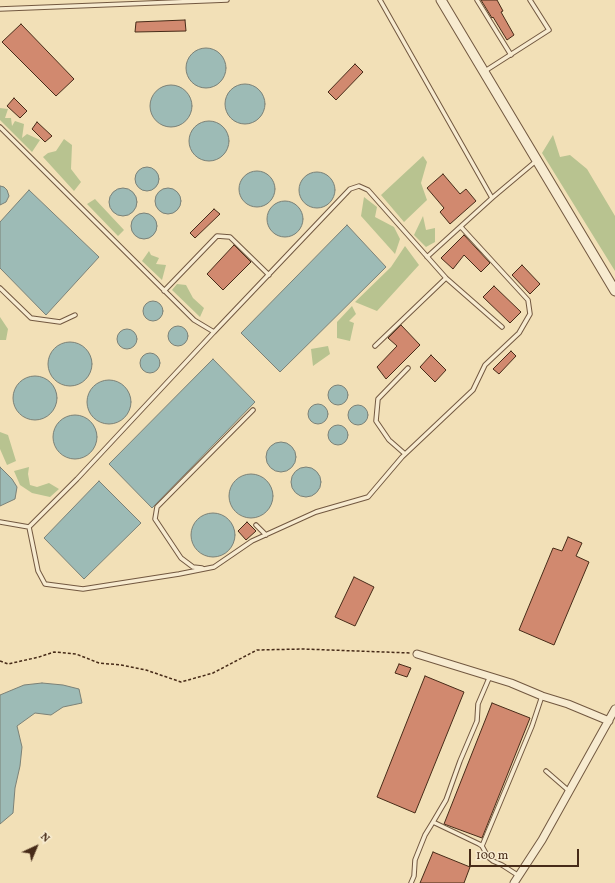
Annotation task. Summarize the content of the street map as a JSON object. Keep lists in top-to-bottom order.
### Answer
{
  "scale_bar": "100 m",
  "north": "top right"
}
